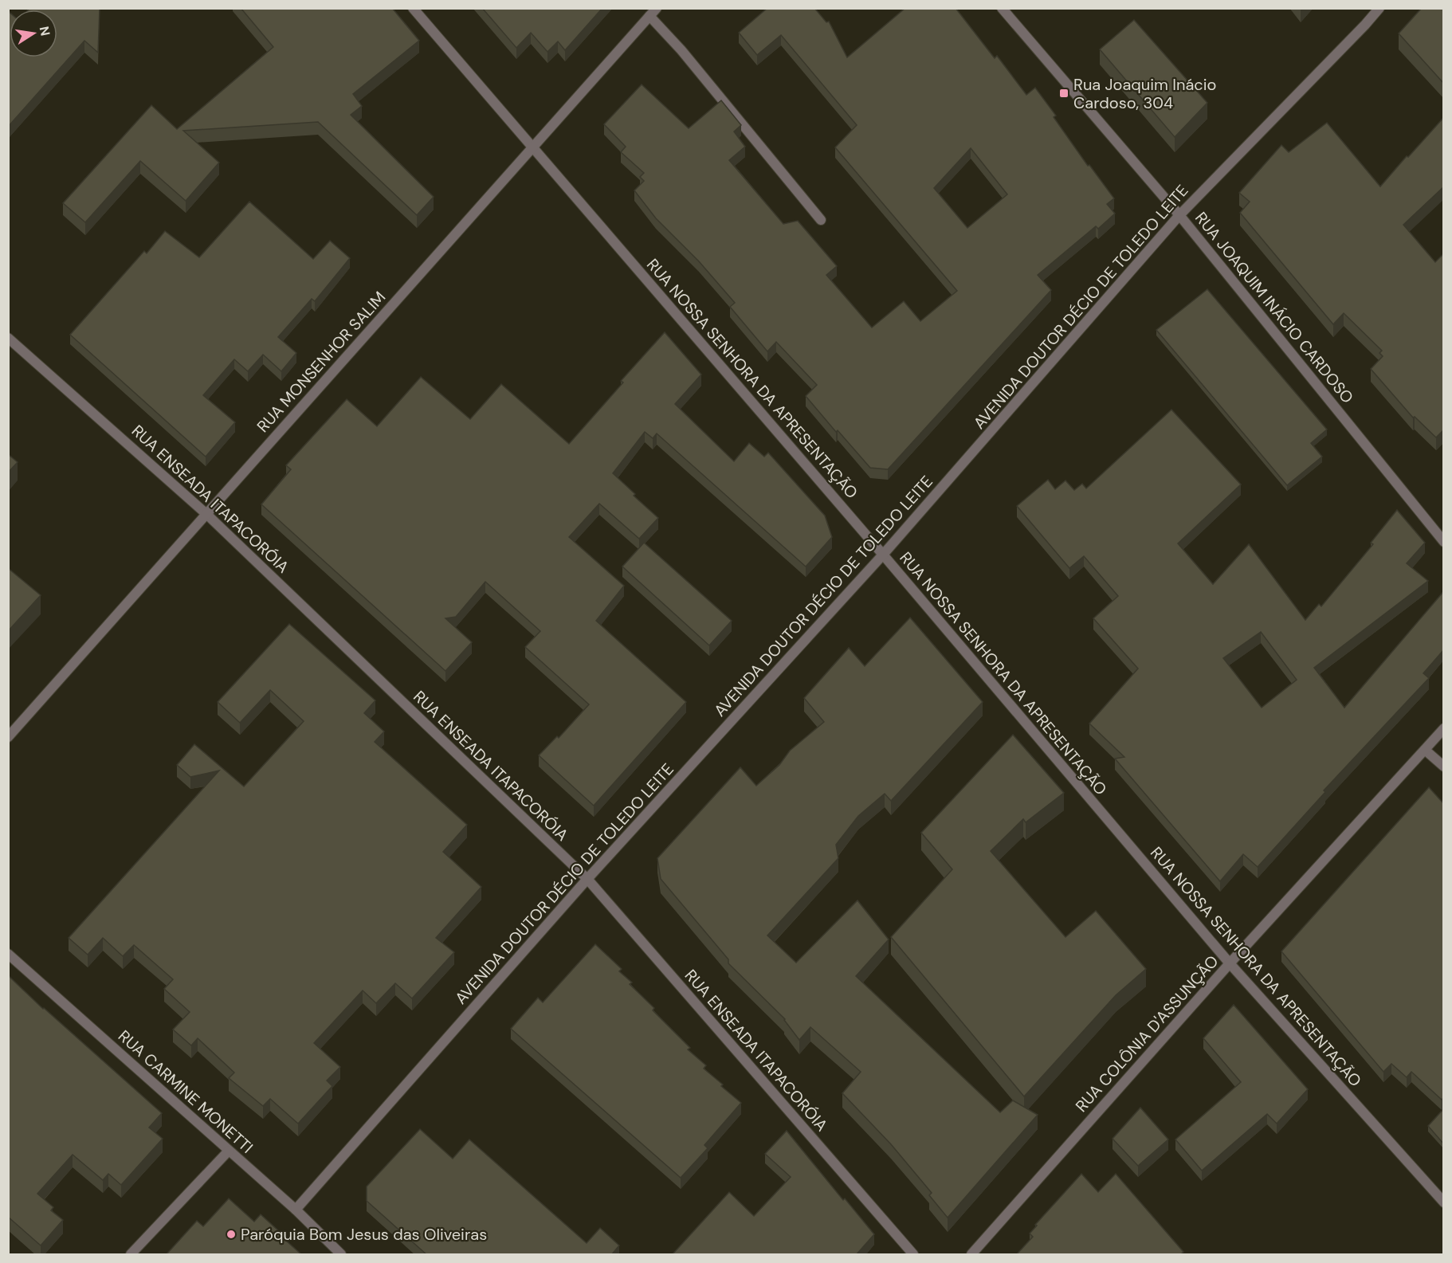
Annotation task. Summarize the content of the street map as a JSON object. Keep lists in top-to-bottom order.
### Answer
{
  "streets": {
    "street": [
      "AVENIDA DOUTOR DÉCIO DE TOLEDO LEITE",
      "RUA JOAQUIM INÁCIO CARDOSO",
      "RUA MONSENHOR SALIM",
      "RUA NOSSA SENHORA DA APRESENTAÇÃO",
      "RUA ENSEADA ITAPACORÓIA",
      "RUA COLÔNIA D'ASSUNÇÃO",
      "RUA CARMINE MONETTI"
    ]
  },
  "crossings": [
    ["AVENIDA DOUTOR DÉCIO DE TOLEDO LEITE", "RUA JOAQUIM INÁCIO CARDOSO"],
    ["AVENIDA DOUTOR DÉCIO DE TOLEDO LEITE", "RUA NOSSA SENHORA DA APRESENTAÇÃO"],
    ["AVENIDA DOUTOR DÉCIO DE TOLEDO LEITE", "RUA ENSEADA ITAPACORÓIA"],
    ["AVENIDA DOUTOR DÉCIO DE TOLEDO LEITE", "RUA CARMINE MONETTI"],
    ["RUA MONSENHOR SALIM", "RUA NOSSA SENHORA DA APRESENTAÇÃO"],
    ["RUA MONSENHOR SALIM", "RUA ENSEADA ITAPACORÓIA"],
    ["RUA NOSSA SENHORA DA APRESENTAÇÃO", "RUA COLÔNIA D'ASSUNÇÃO"]
  ],
  "places": {
    "transit": ["Rua Joaquim Inácio Cardoso, 304"],
    "other": ["Paróquia Bom Jesus das Oliveiras"]
  },
  "north": "right"
}
